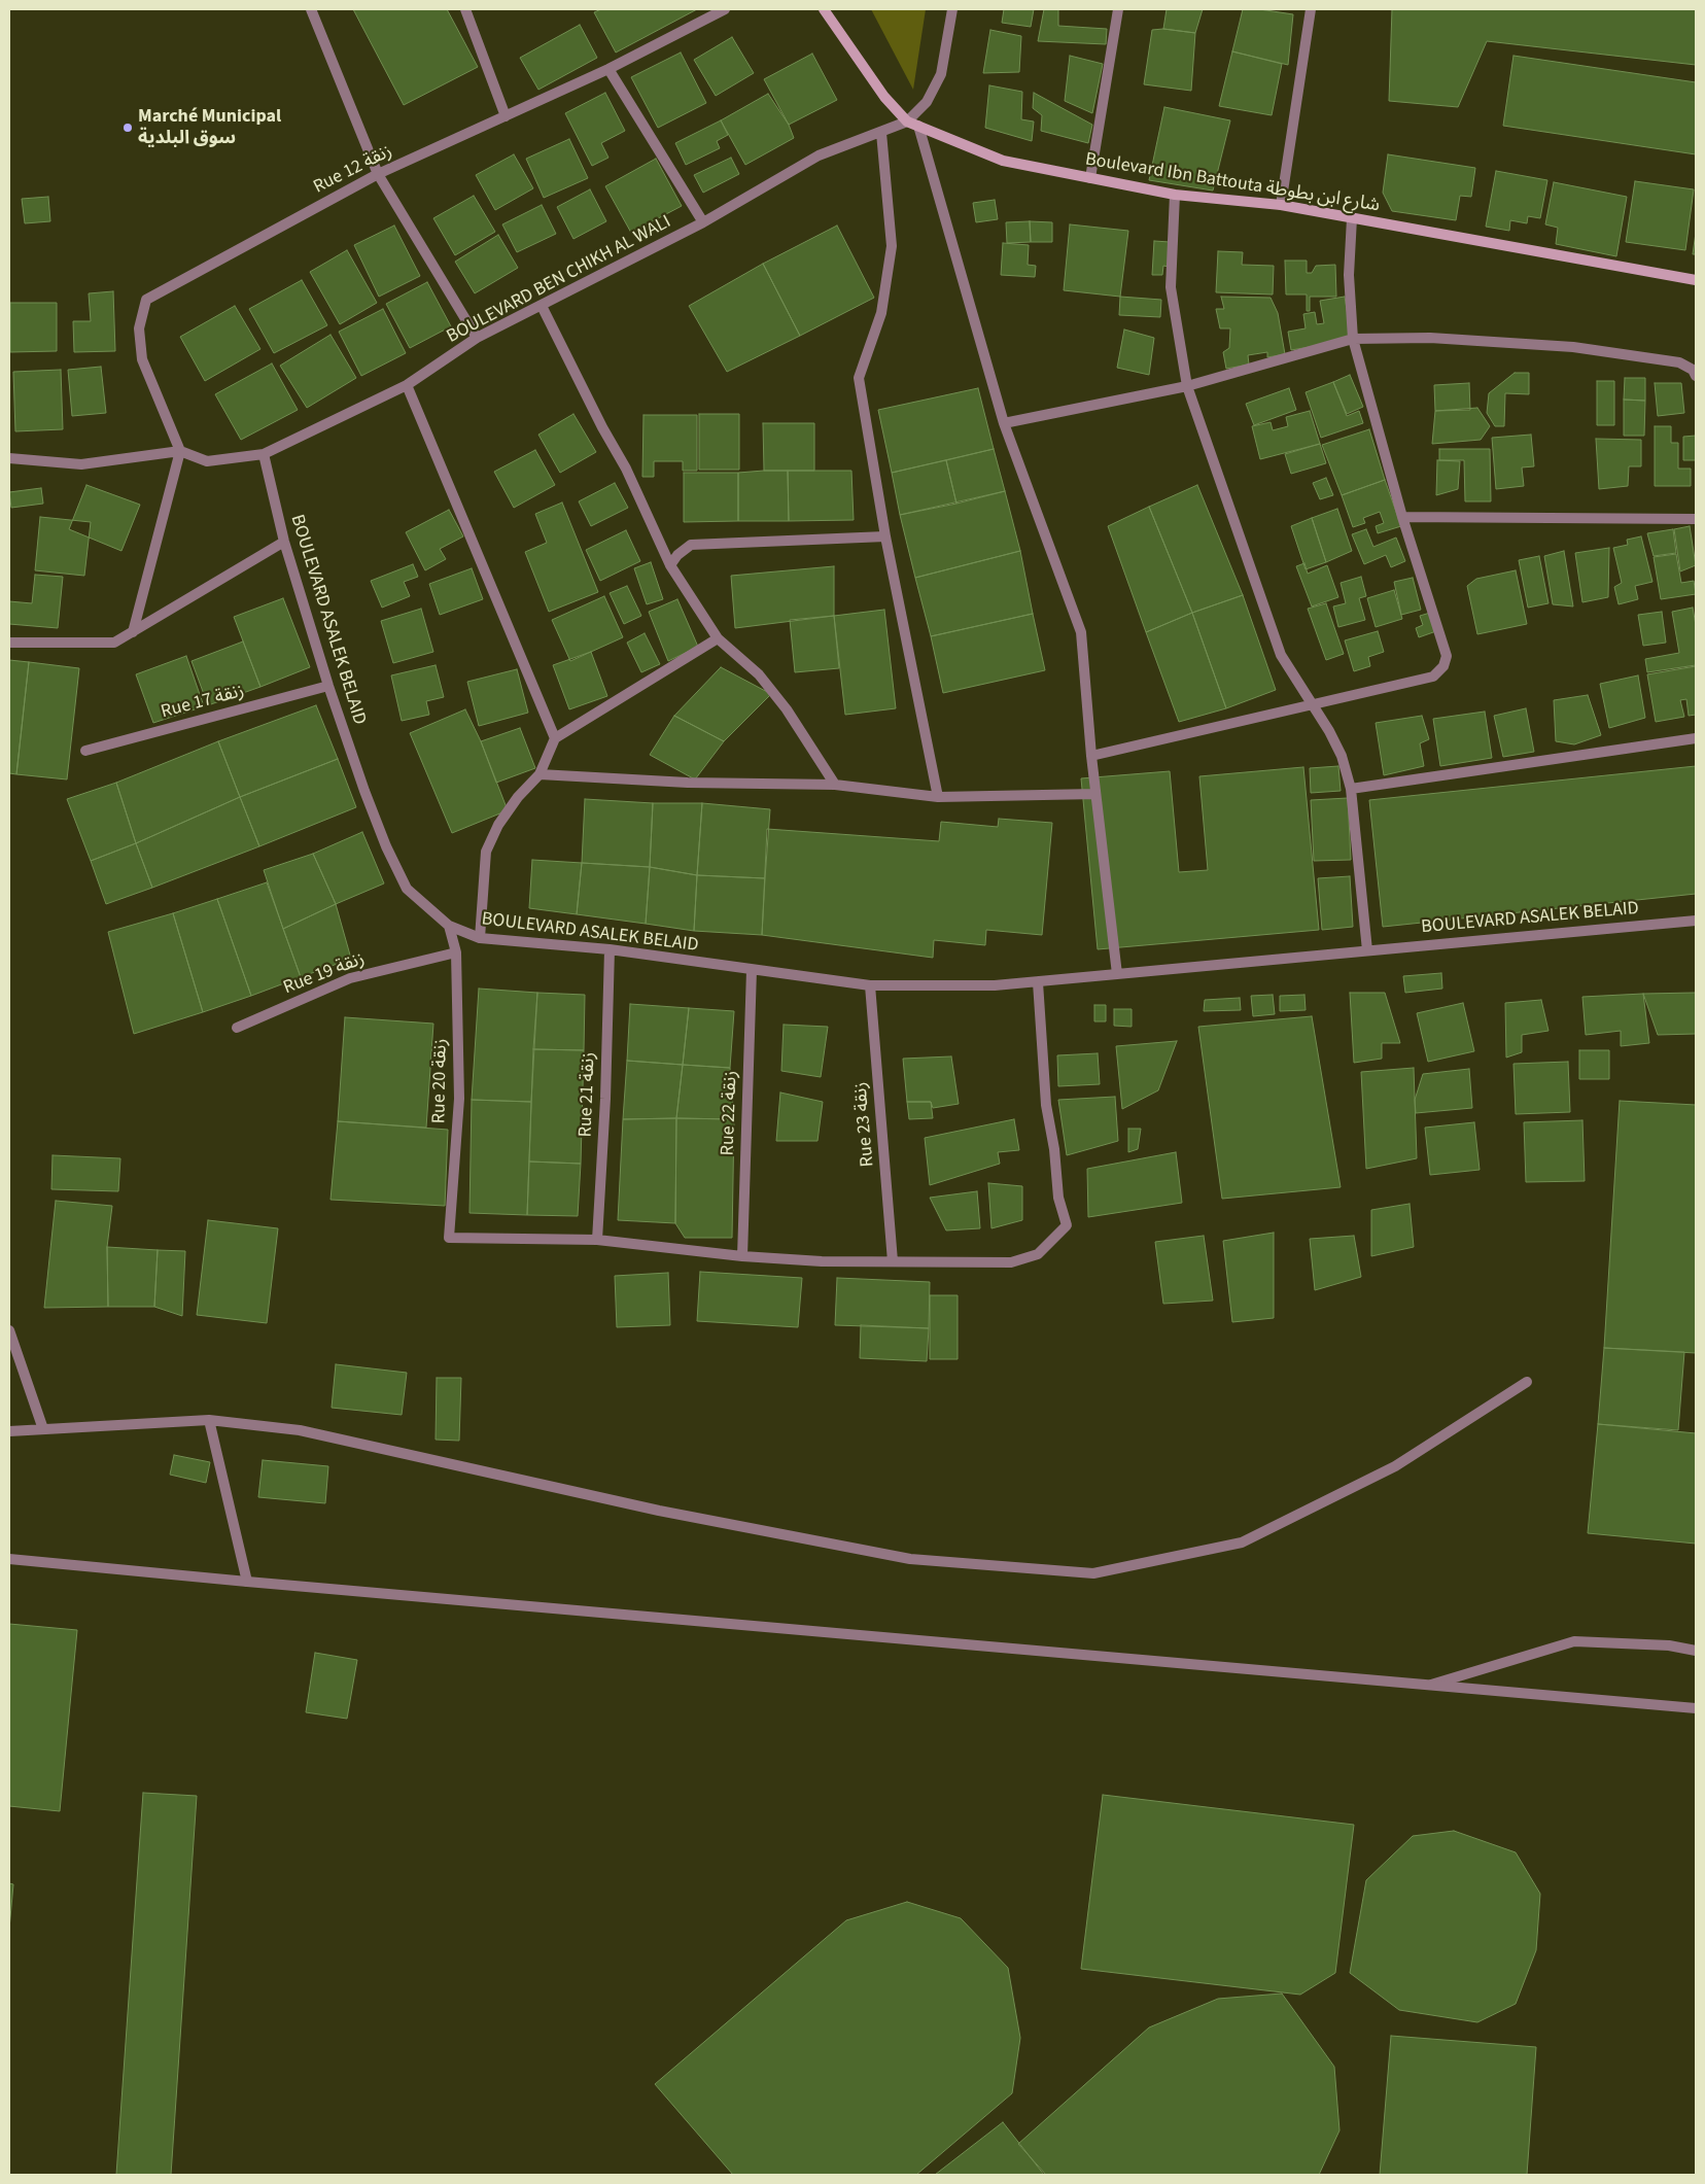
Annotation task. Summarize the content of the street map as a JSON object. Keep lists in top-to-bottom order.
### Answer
{
  "streets": {
    "street": [
      "Rue 12 زنقة",
      "Boulevard Ibn Battouta شارع ابن بطوطة",
      "BOULEVARD BEN CHIKH AL WALI",
      "BOULEVARD ASALEK BELAID",
      "Rue 17 زنقة",
      "Rue 19 زنقة",
      "Rue 20 زنقة",
      "Rue 21 زنقة",
      "Rue 22 زنقة",
      "Rue 23 زنقة"
    ]
  },
  "crossings": [
    ["Rue 12 زنقة", "BOULEVARD BEN CHIKH AL WALI"],
    ["Boulevard Ibn Battouta شارع ابن بطوطة", "BOULEVARD BEN CHIKH AL WALI"],
    ["BOULEVARD BEN CHIKH AL WALI", "BOULEVARD ASALEK BELAID"],
    ["BOULEVARD ASALEK BELAID", "Rue 17 زنقة"],
    ["BOULEVARD ASALEK BELAID", "Rue 20 زنقة"],
    ["BOULEVARD ASALEK BELAID", "Rue 21 زنقة"],
    ["BOULEVARD ASALEK BELAID", "Rue 22 زنقة"],
    ["BOULEVARD ASALEK BELAID", "Rue 23 زنقة"],
    ["Rue 19 زنقة", "Rue 20 زنقة"],
    ["Rue 20 زنقة", "Rue 21 زنقة"]
  ],
  "places": ["Marché Municipal سوق البلدية"]
}
